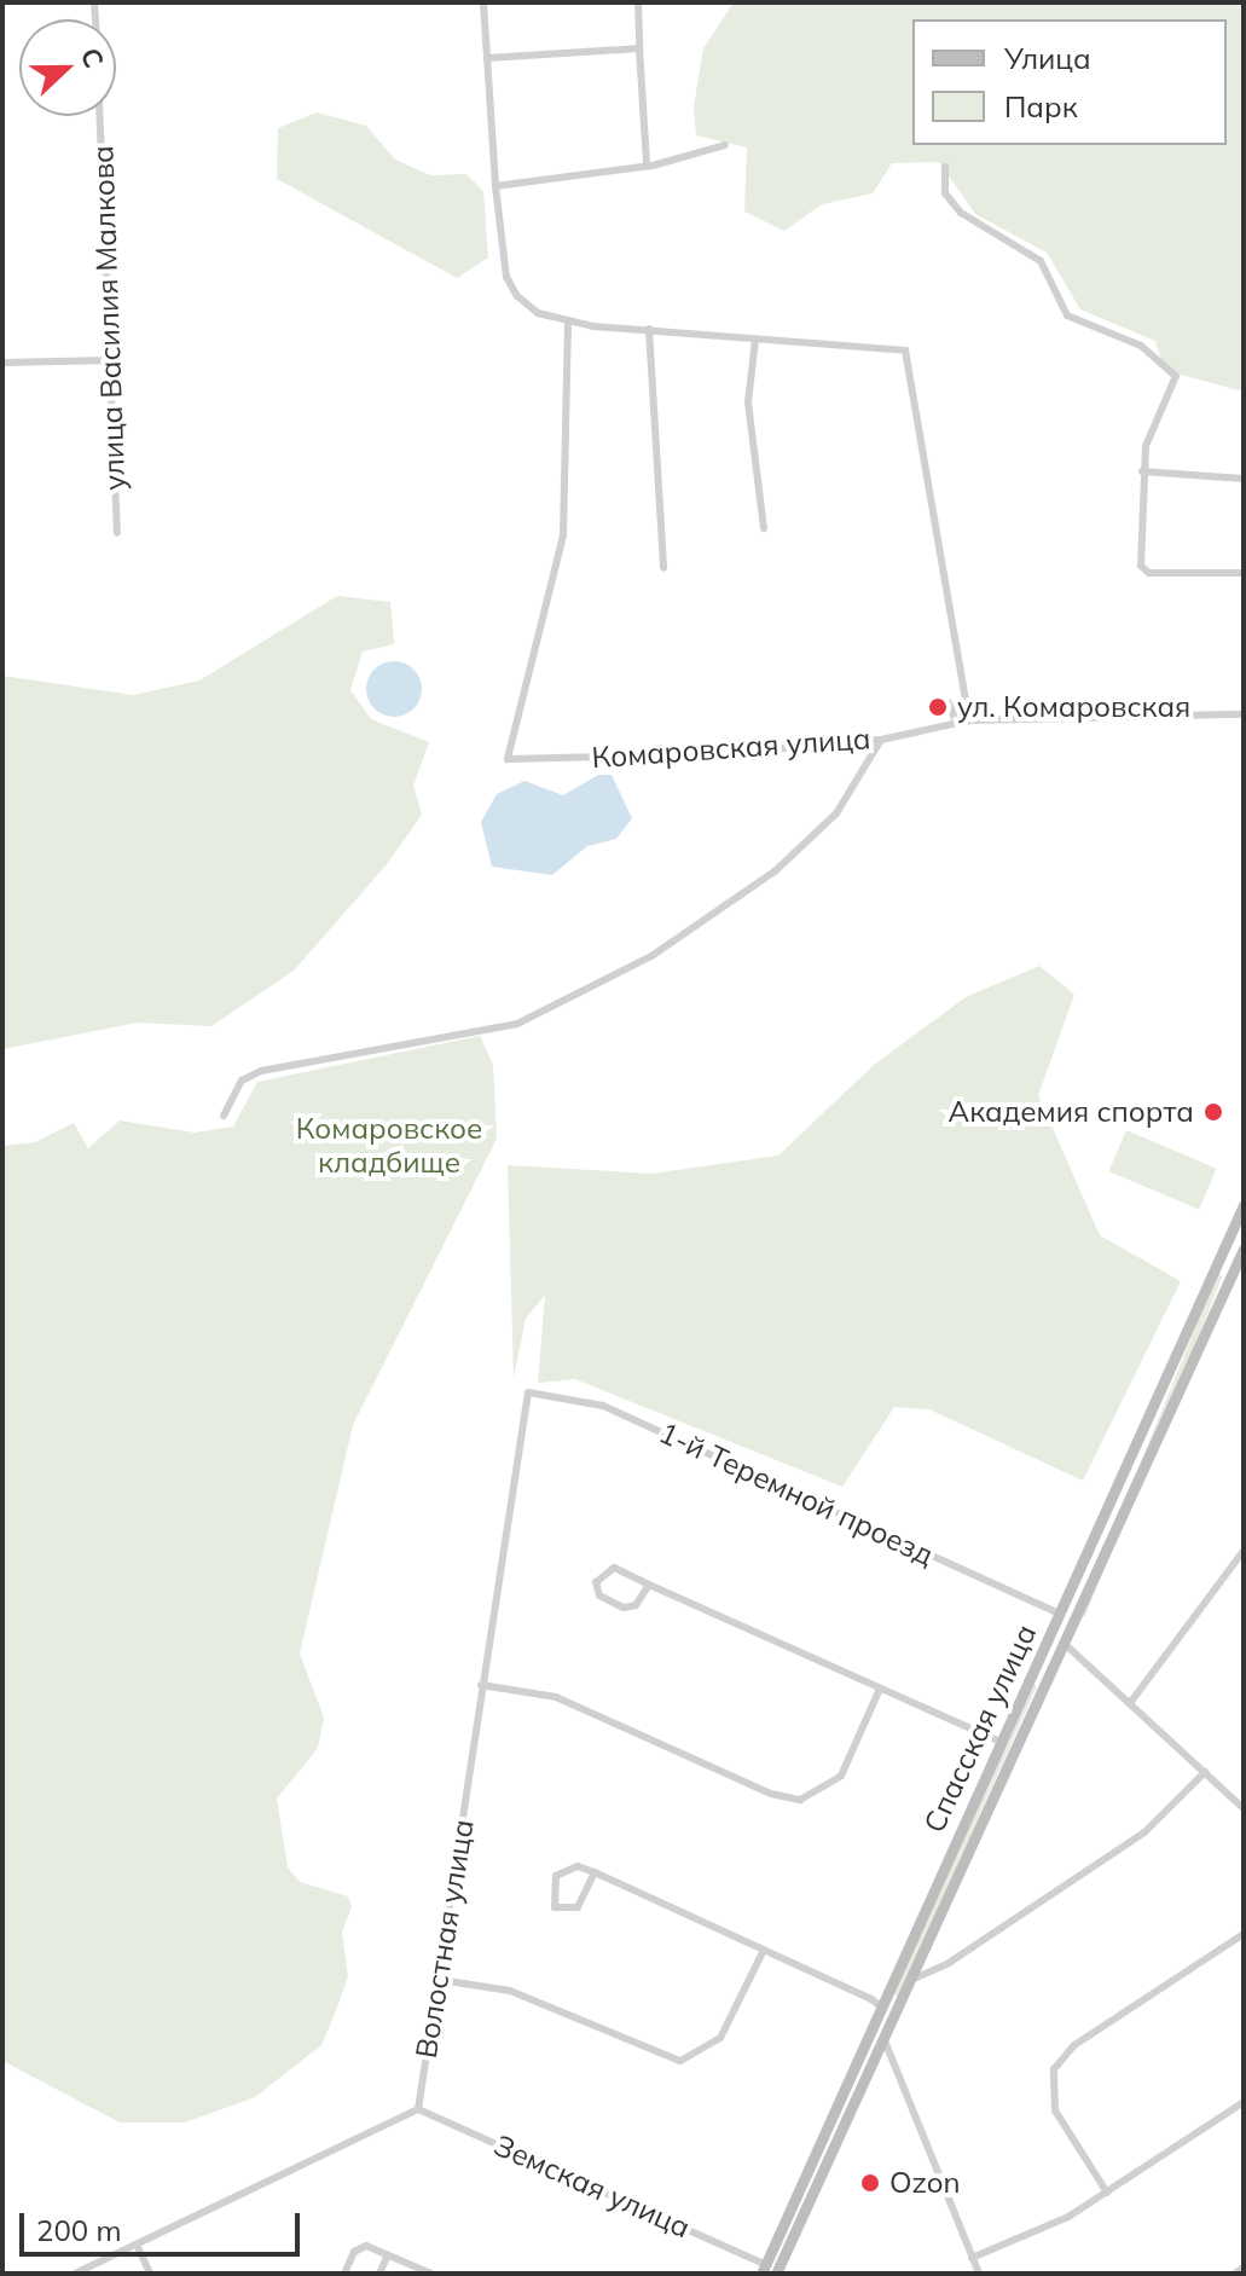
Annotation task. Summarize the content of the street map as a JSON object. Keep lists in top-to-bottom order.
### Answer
{
  "streets": {
    "street": [
      "улица Василия Малкова",
      "Комаровская улица",
      "1-й Теремной проезд",
      "Спасская улица",
      "Волостная улица",
      "Земская улица"
    ]
  },
  "crossings": [
    ["1-й Теремной проезд", "Спасская улица"],
    ["1-й Теремной проезд", "Волостная улица"],
    ["Спасская улица", "Земская улица"],
    ["Волостная улица", "Земская улица"]
  ],
  "parks": ["Комаровское кладбище"],
  "places": ["ул. Комаровская", "Академия спорта", "Ozon"],
  "legend": ["Улица", "Парк"],
  "scale_bar": "200 m",
  "north": "right"
}
